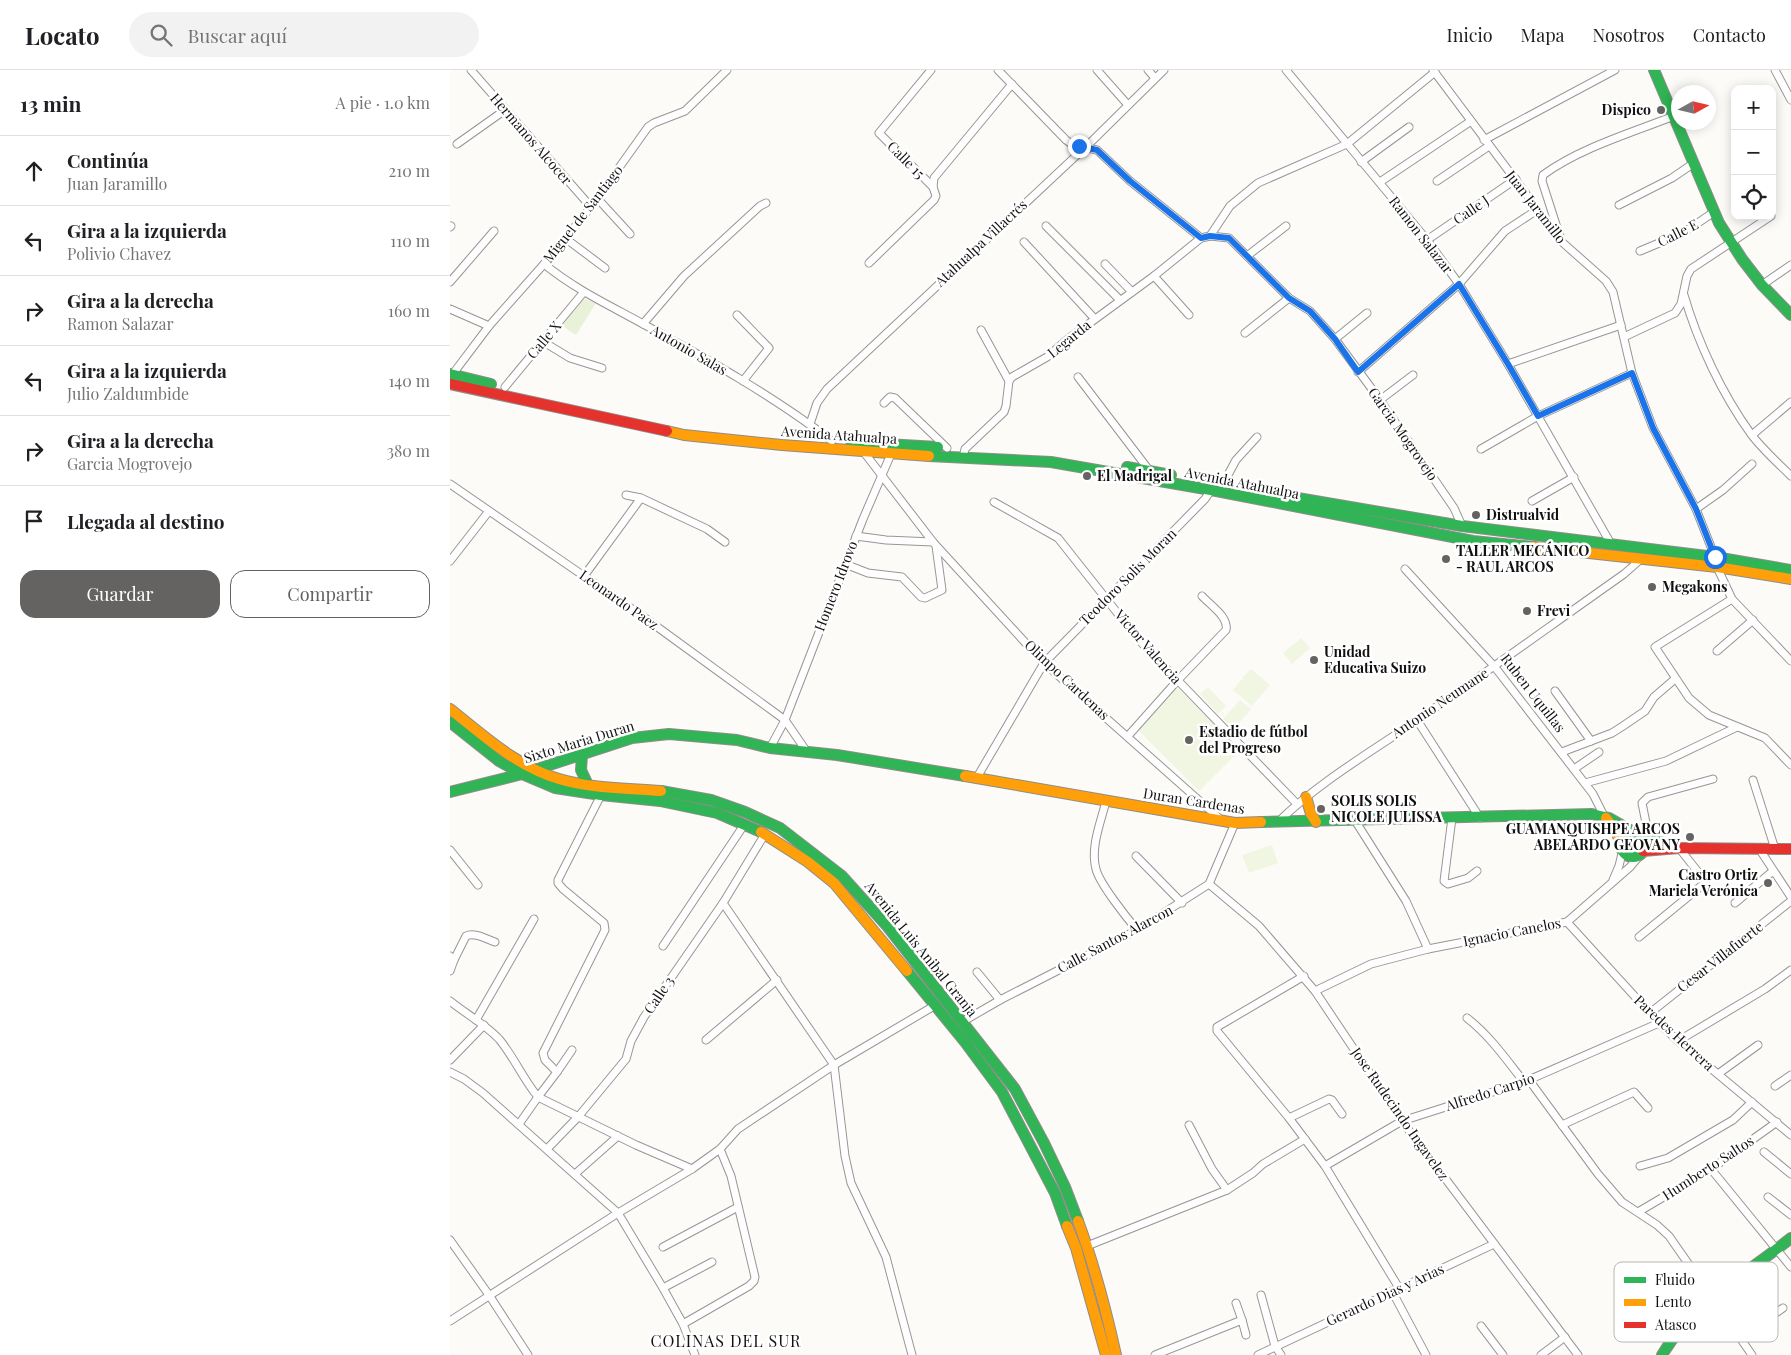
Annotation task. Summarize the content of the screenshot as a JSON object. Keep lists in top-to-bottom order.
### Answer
{
  "streets": {
    "main road": [
      "Avenida Atahualpa",
      "Sixto Maria Duran",
      "Duran Cardenas",
      "Avenida Luis Anibal Granja"
    ],
    "street": [
      "Hermanos Alcocer",
      "Calle 15",
      "Juan Jaramillo",
      "Calle J",
      "Miguel de Santiago",
      "Calle E",
      "Ramon Salazar",
      "Atahualpa Villacrés",
      "Legarda",
      "Calle X",
      "Antonio Salas",
      "Garcia Mogrovejo",
      "Teodoro Solis Moran",
      "Homero Idrovo",
      "Leonardo Paez",
      "Victor Valencia",
      "Olimpo Cardenas",
      "Ruben Uquillas",
      "Antonio Neumane",
      "Ignacio Canelos",
      "Calle Santos Alarcon",
      "Cesar Villafuerte",
      "Calle 3",
      "Paredes Herrera",
      "Alfredo Carpio",
      "Jose Rudecindo Ingavelez",
      "Humberto Saltos",
      "Gerardo Dias y Arias"
    ]
  },
  "crossings": [
    ["Hermanos Alcocer", "Miguel de Santiago"],
    ["Juan Jaramillo", "Calle J"],
    ["Juan Jaramillo", "Avenida Atahualpa"],
    ["Calle J", "Ramon Salazar"],
    ["Miguel de Santiago", "Antonio Salas"],
    ["Miguel de Santiago", "Avenida Atahualpa"],
    ["Ramon Salazar", "Avenida Atahualpa"],
    ["Atahualpa Villacrés", "Antonio Salas"],
    ["Legarda", "Garcia Mogrovejo"],
    ["Calle X", "Antonio Salas"],
    ["Calle X", "Avenida Atahualpa"],
    ["Antonio Salas", "Avenida Atahualpa"],
    ["Garcia Mogrovejo", "Avenida Atahualpa"],
    ["Avenida Atahualpa", "Teodoro Solis Moran"],
    ["Avenida Atahualpa", "Homero Idrovo"],
    ["Avenida Atahualpa", "Olimpo Cardenas"],
    ["Avenida Atahualpa", "Antonio Neumane"],
    ["Teodoro Solis Moran", "Victor Valencia"],
    ["Teodoro Solis Moran", "Olimpo Cardenas"],
    ["Teodoro Solis Moran", "Duran Cardenas"],
    ["Homero Idrovo", "Leonardo Paez"],
    ["Homero Idrovo", "Olimpo Cardenas"],
    ["Homero Idrovo", "Sixto Maria Duran"],
    ["Victor Valencia", "Antonio Neumane"],
    ["Olimpo Cardenas", "Duran Cardenas"],
    ["Ruben Uquillas", "Antonio Neumane"],
    ["Ruben Uquillas", "Duran Cardenas"],
    ["Antonio Neumane", "Duran Cardenas"],
    ["Sixto Maria Duran", "Duran Cardenas"],
    ["Sixto Maria Duran", "Avenida Luis Anibal Granja"],
    ["Ignacio Canelos", "Paredes Herrera"],
    ["Ignacio Canelos", "Jose Rudecindo Ingavelez"],
    ["Calle Santos Alarcon", "Avenida Luis Anibal Granja"],
    ["Calle Santos Alarcon", "Jose Rudecindo Ingavelez"],
    ["Avenida Luis Anibal Granja", "Calle 3"],
    ["Cesar Villafuerte", "Paredes Herrera"],
    ["Paredes Herrera", "Alfredo Carpio"],
    ["Paredes Herrera", "Humberto Saltos"],
    ["Alfredo Carpio", "Jose Rudecindo Ingavelez"],
    ["Jose Rudecindo Ingavelez", "Gerardo Dias y Arias"]
  ],
  "districts": ["COLINAS DEL SUR"],
  "places": [
    "Dispico",
    "El Madrigal",
    "Distrualvid",
    "TALLER MECÁNICO - RAUL ARCOS",
    "Megakons",
    "Frevi",
    "Unidad Educativa Suizo",
    "Estadio de fútbol del Progreso",
    "SOLIS SOLIS NICOLE JULISSA",
    "GUAMANQUISHPE ARCOS ABELARDO GEOVANY",
    "Castro Ortiz Mariela Verónica"
  ],
  "legend": ["Fluido", "Lento", "Atasco"],
  "north": "right",
  "page": {
    "header": "Locato",
    "search": "Buscar aquí",
    "nav": [
      "Inicio",
      "Mapa",
      "Nosotros",
      "Contacto"
    ],
    "heading": ["13 min", "A pie · 1.0 km"],
    "map_buttons": ["+", "−"],
    "list": [
      ["Continúa", "Juan Jaramillo", "210 m"],
      ["Gira a la izquierda", "Polivio Chavez", "110 m"],
      ["Gira a la derecha", "Ramon Salazar", "160 m"],
      ["Gira a la izquierda", "Julio Zaldumbide", "140 m"],
      ["Gira a la derecha", "Garcia Mogrovejo", "380 m"],
      "Llegada al destino"
    ],
    "buttons": ["Guardar", "Compartir"]
  }
}
